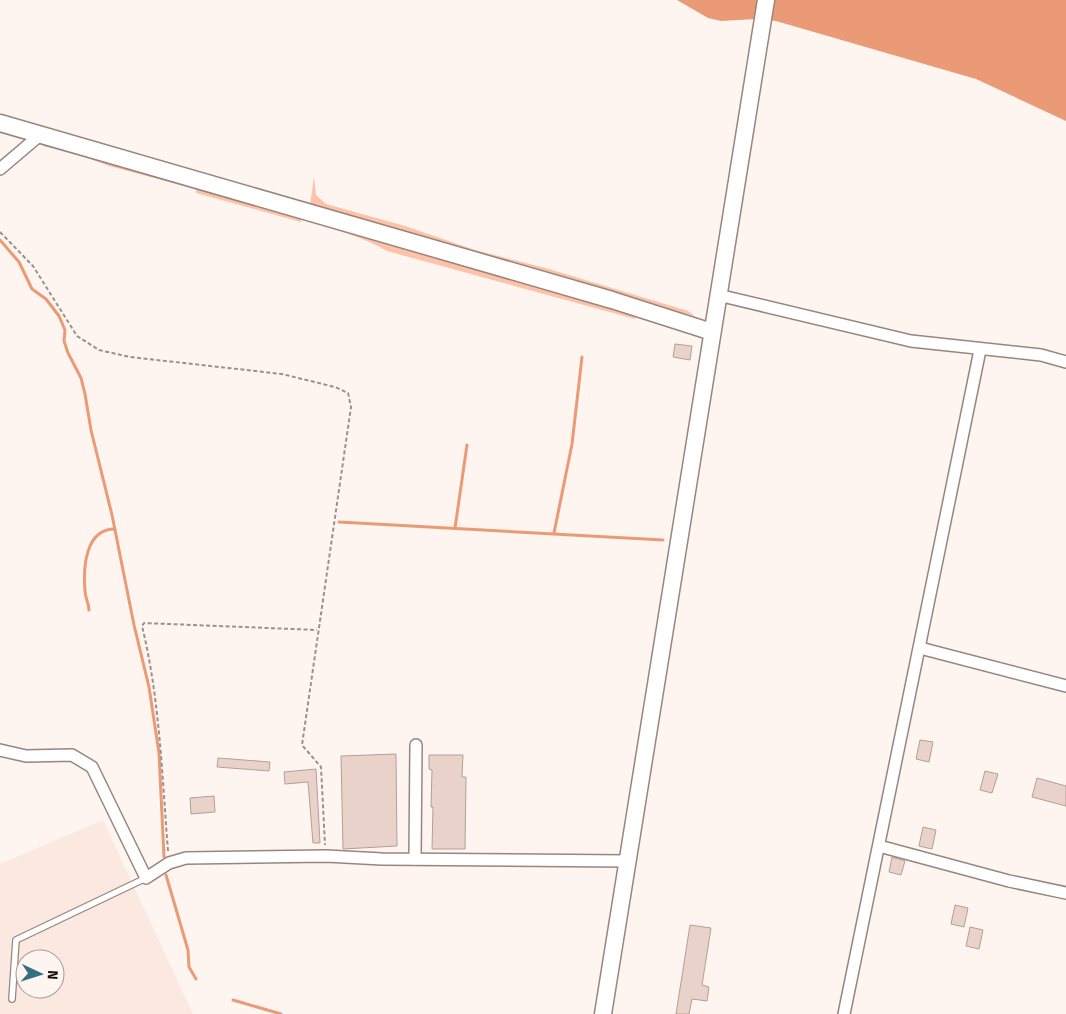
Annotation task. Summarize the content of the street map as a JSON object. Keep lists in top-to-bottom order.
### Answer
{
  "north": "right"
}
